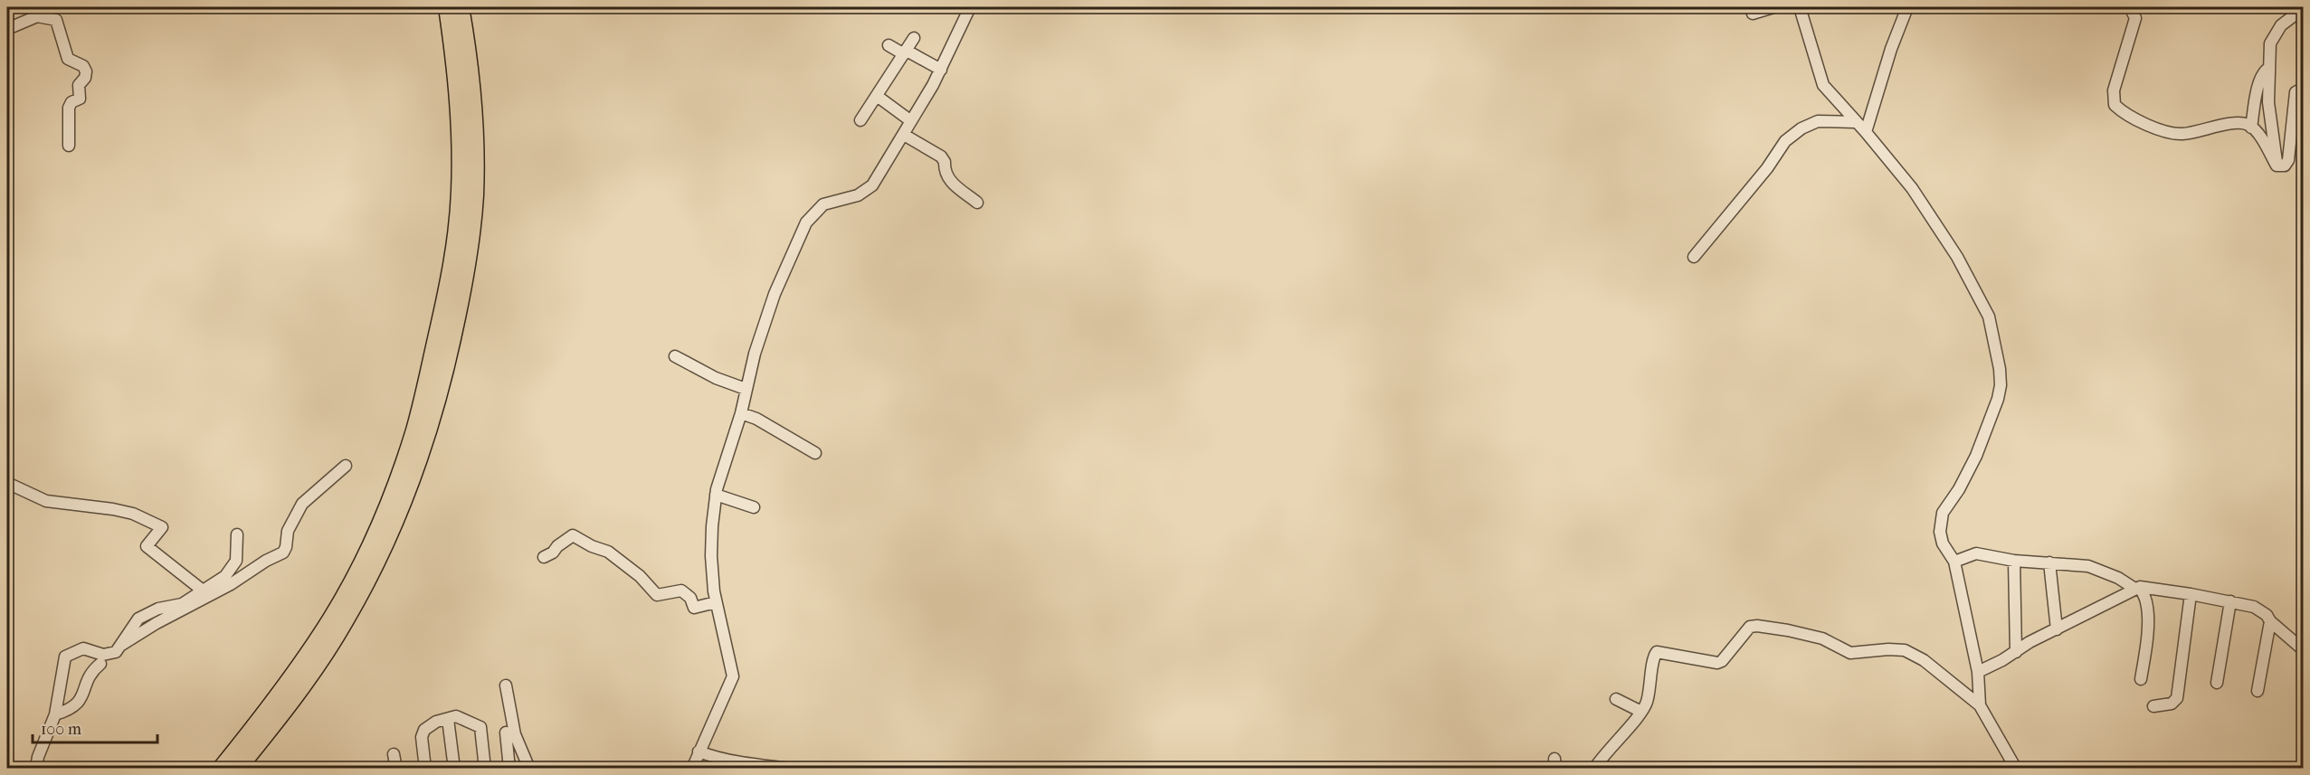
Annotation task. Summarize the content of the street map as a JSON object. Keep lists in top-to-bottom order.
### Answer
{
  "scale_bar": "100 m"
}
